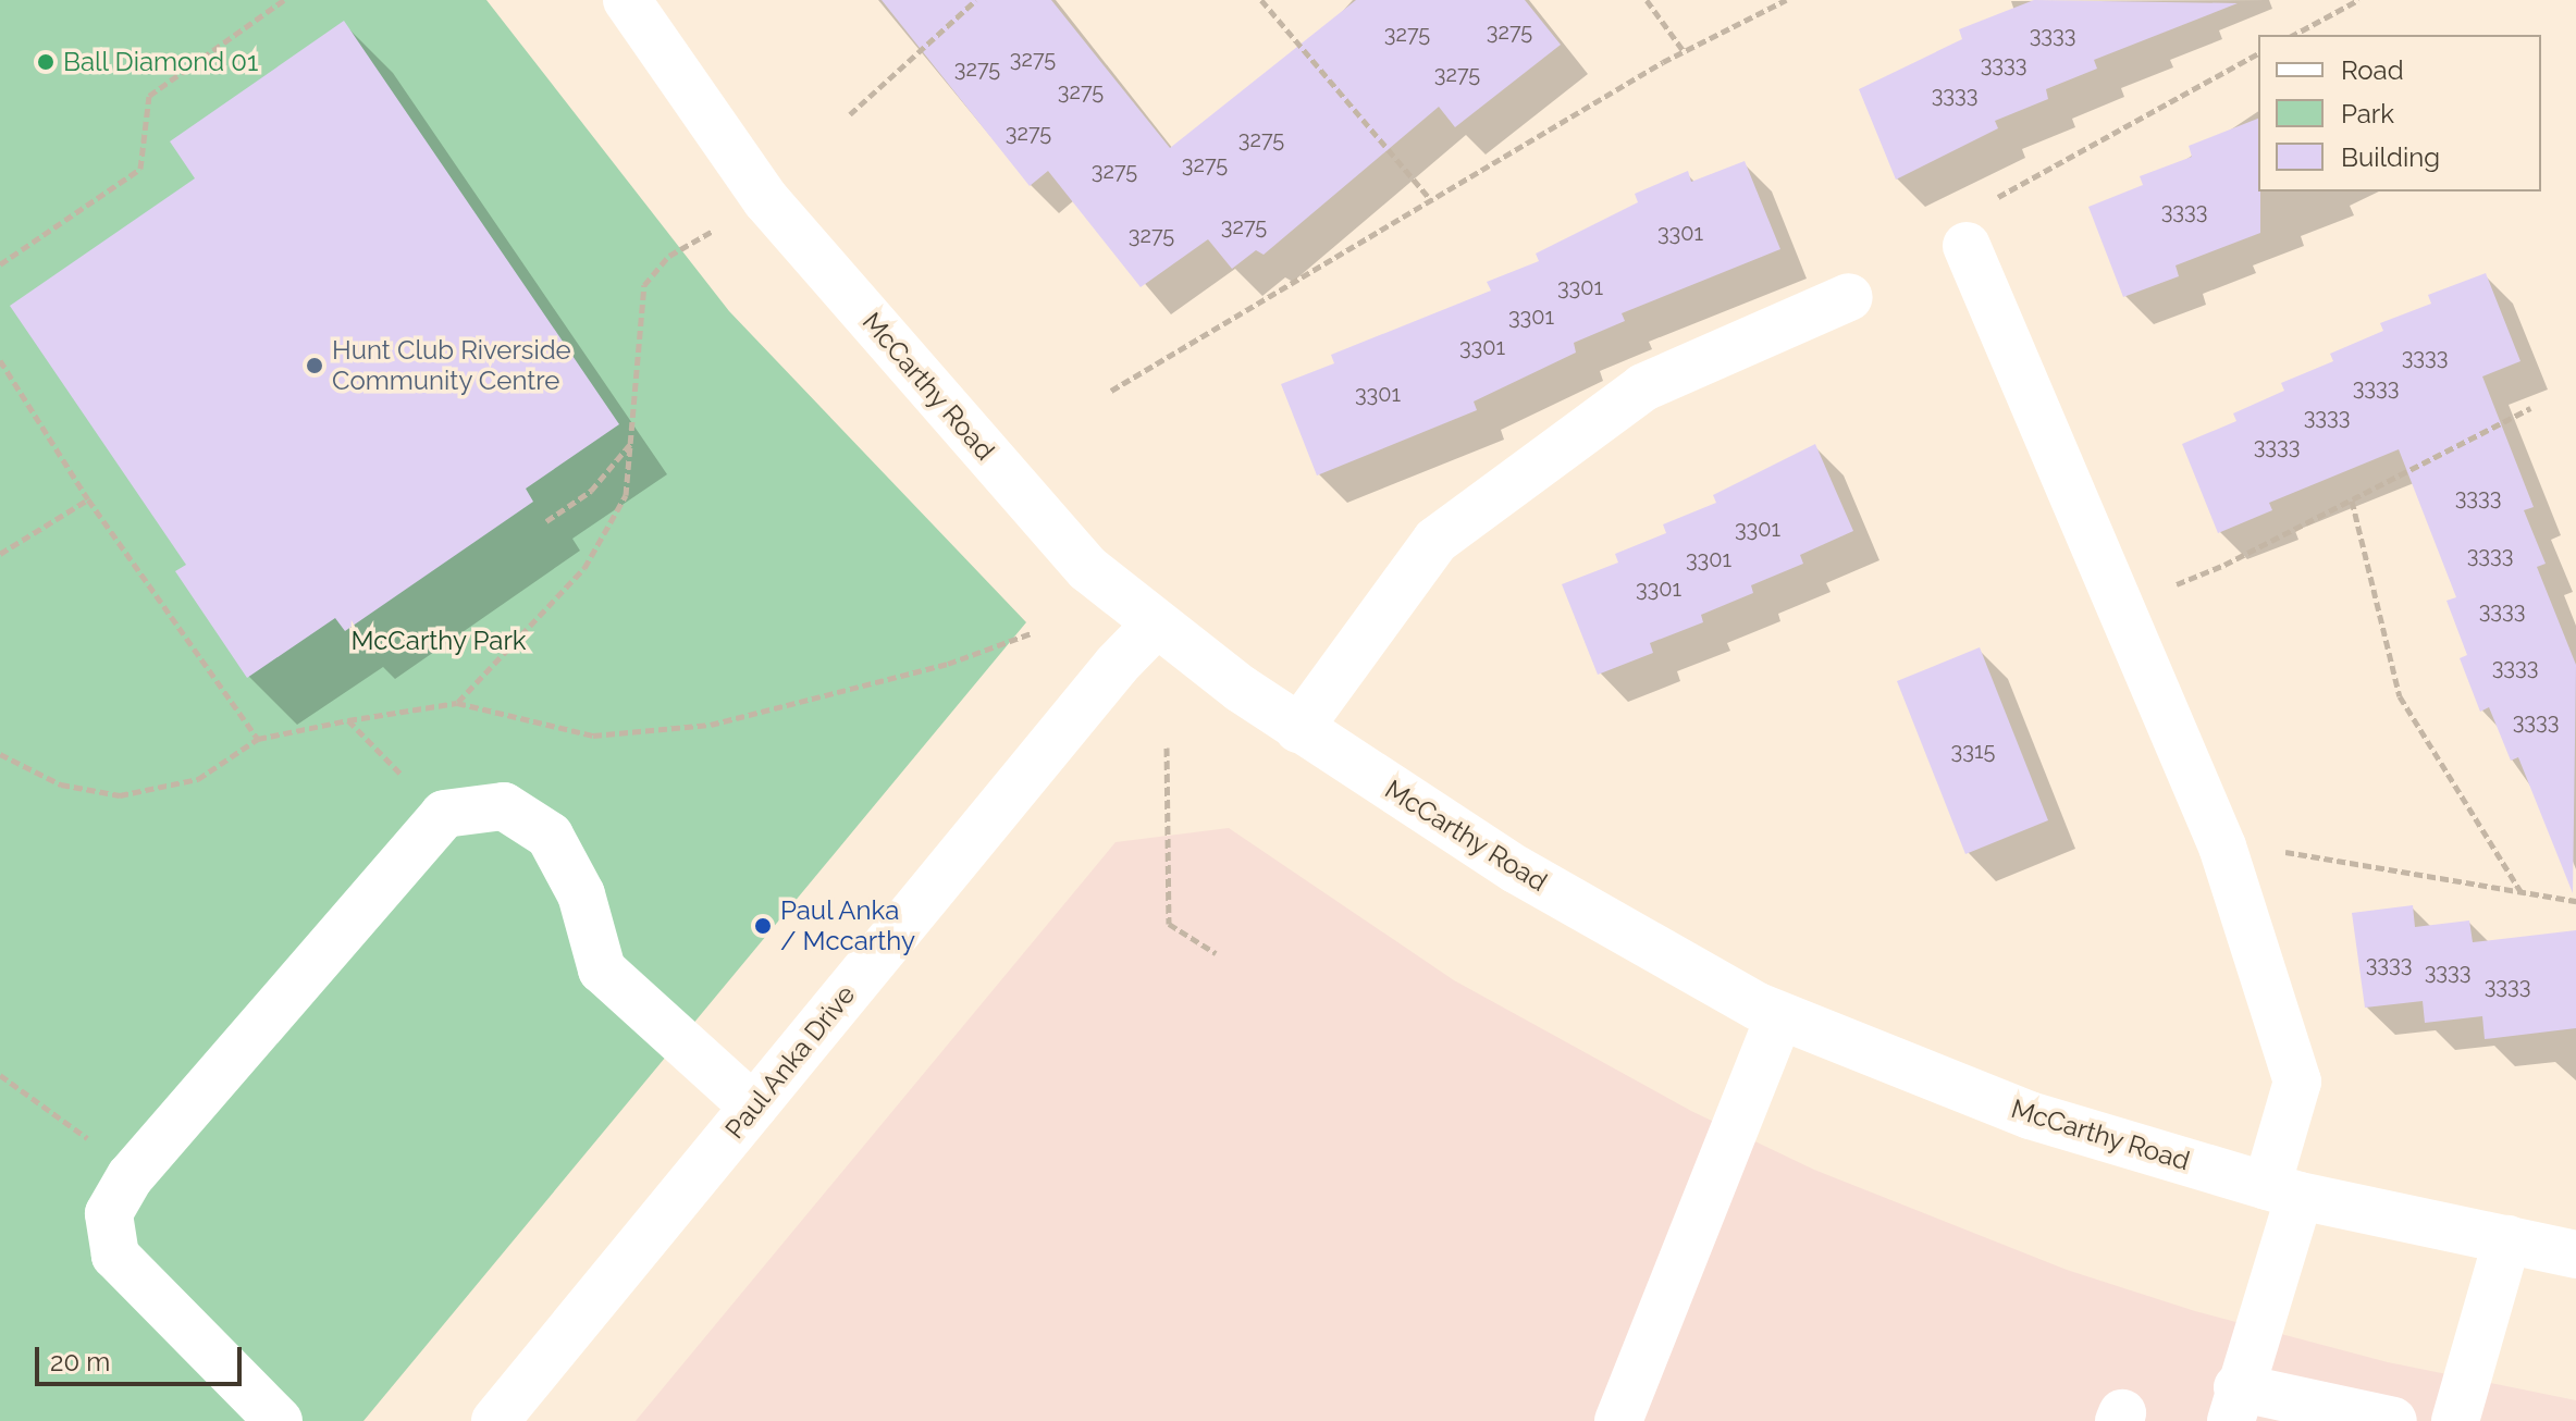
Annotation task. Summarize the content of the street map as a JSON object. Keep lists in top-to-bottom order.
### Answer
{
  "streets": {
    "street": ["McCarthy Road", "Paul Anka Drive"]
  },
  "crossings": [
    ["McCarthy Road", "Paul Anka Drive"]
  ],
  "parks": ["McCarthy Park"],
  "places": ["Ball Diamond 01", "Hunt Club Riverside Community Centre", "Paul Anka / Mccarthy"],
  "house_numbers": [
    "3275",
    "3275",
    "3333",
    "3275",
    "3333",
    "3275",
    "3275",
    "3275",
    "3333",
    "3275",
    "3275",
    "3275",
    "3275",
    "3333",
    "3275",
    "3301",
    "3275",
    "3301",
    "3301",
    "3301",
    "3333",
    "3333",
    "3301",
    "3333",
    "3333",
    "3333",
    "3301",
    "3333",
    "3301",
    "3301",
    "3333",
    "3333",
    "3333",
    "3315",
    "3333",
    "3333",
    "3333"
  ],
  "legend": ["Road", "Park", "Building"],
  "scale_bar": "20 m"
}
